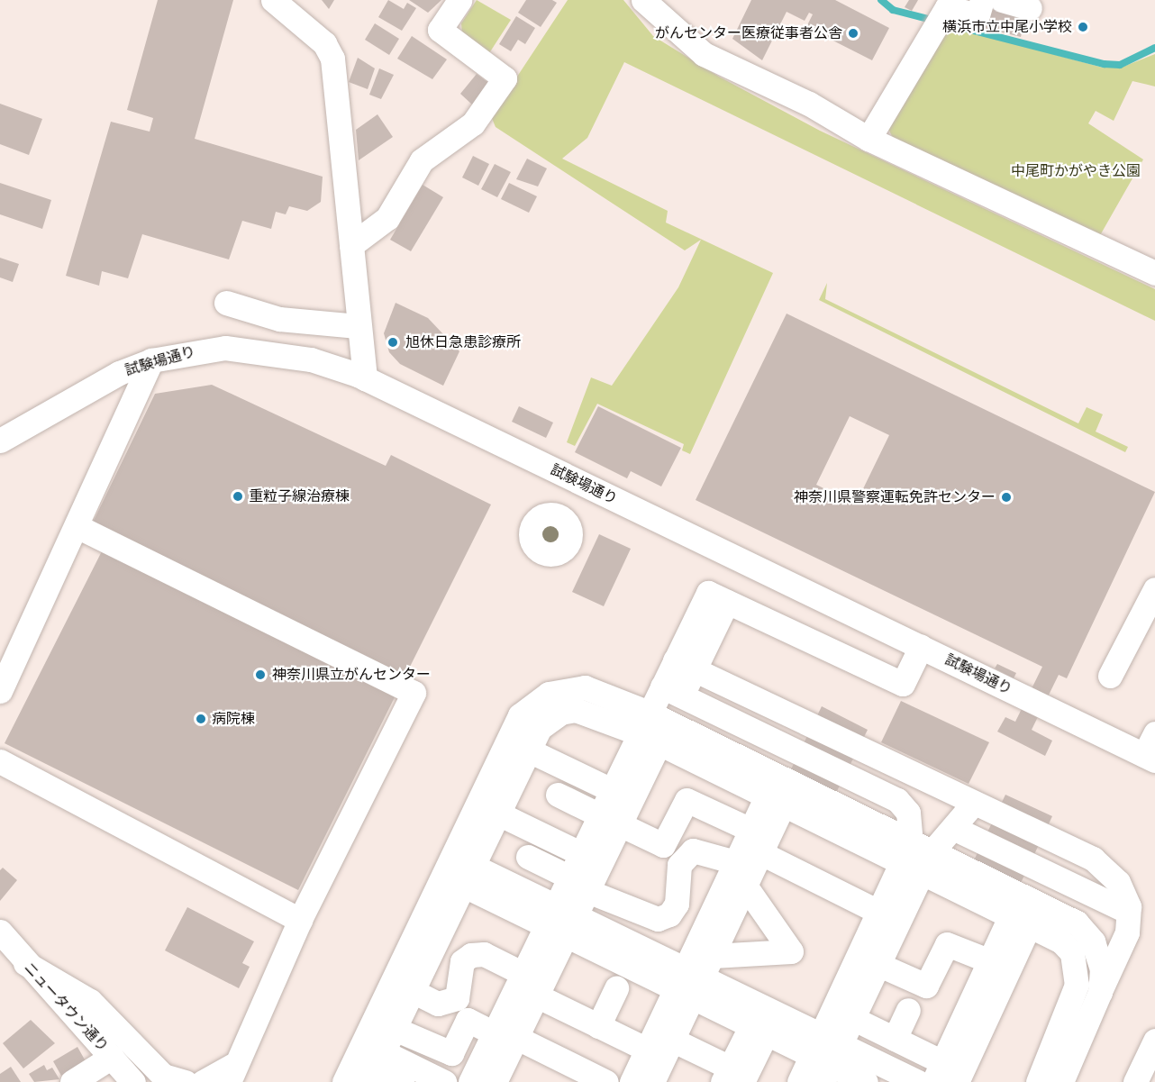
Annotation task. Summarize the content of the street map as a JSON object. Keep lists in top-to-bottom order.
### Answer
{
  "streets": {
    "street": ["試験場通り", "ニュータウン通り"]
  },
  "parks": ["中尾町かがやき公園"],
  "places": [
    "横浜市立中尾小学校",
    "がんセンター医療従事者公舎",
    "旭休日急患診療所",
    "重粒子線治療棟",
    "神奈川県警察運転免許センター",
    "神奈川県立がんセンター",
    "病院棟"
  ]
}
